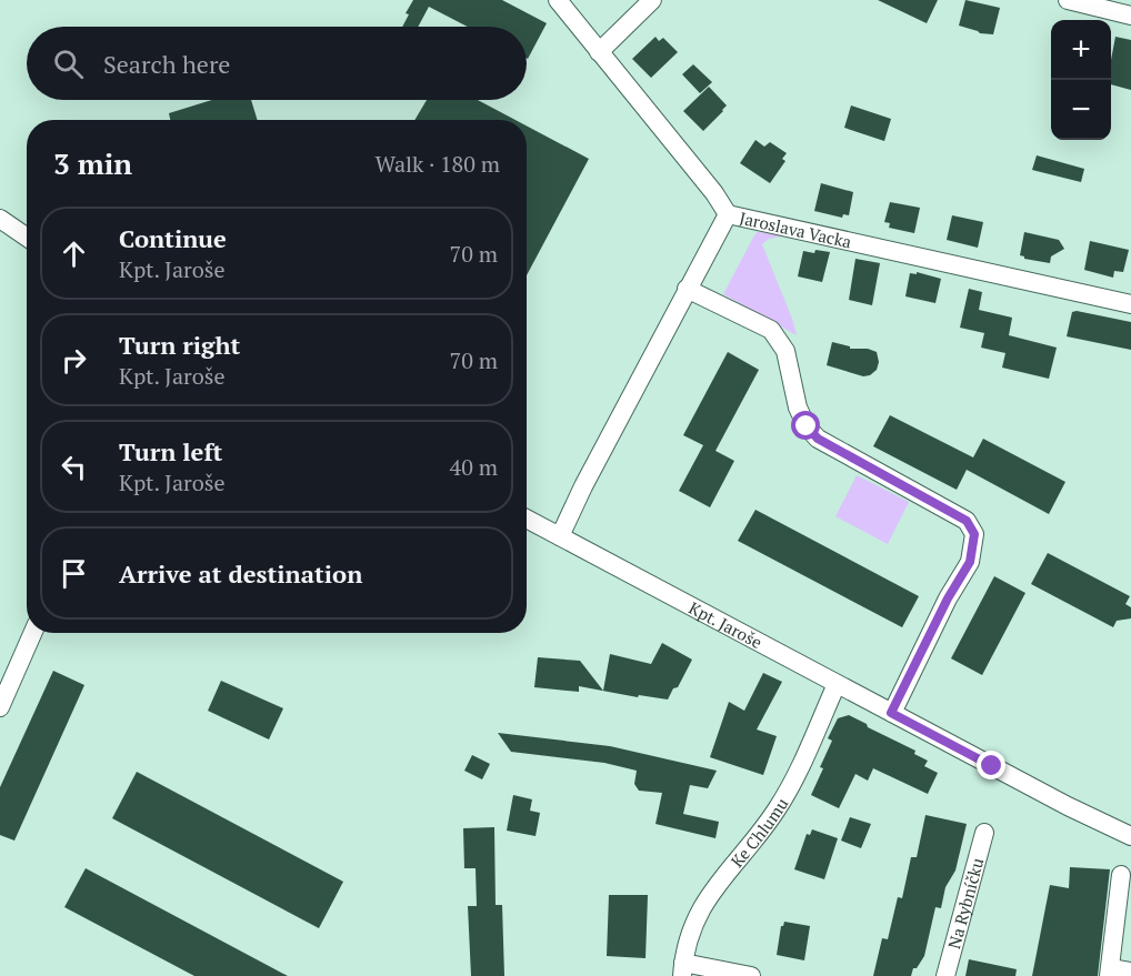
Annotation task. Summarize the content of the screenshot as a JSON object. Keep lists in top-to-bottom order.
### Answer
{
  "streets": {
    "street": [
      "Jaroslava Vacka",
      "Kpt. Jaroše",
      "Ke Chlumu",
      "Na Rybníčku"
    ]
  },
  "crossings": [
    ["Kpt. Jaroše", "Ke Chlumu"]
  ],
  "page": {
    "map_buttons": ["+", "−"],
    "search": "Search here",
    "heading": ["3 min", "Walk · 180 m"],
    "list": [
      ["Continue", "Kpt. Jaroše", "70 m"],
      ["Turn right", "Kpt. Jaroše", "70 m"],
      ["Turn left", "Kpt. Jaroše", "40 m"],
      "Arrive at destination"
    ]
  }
}
